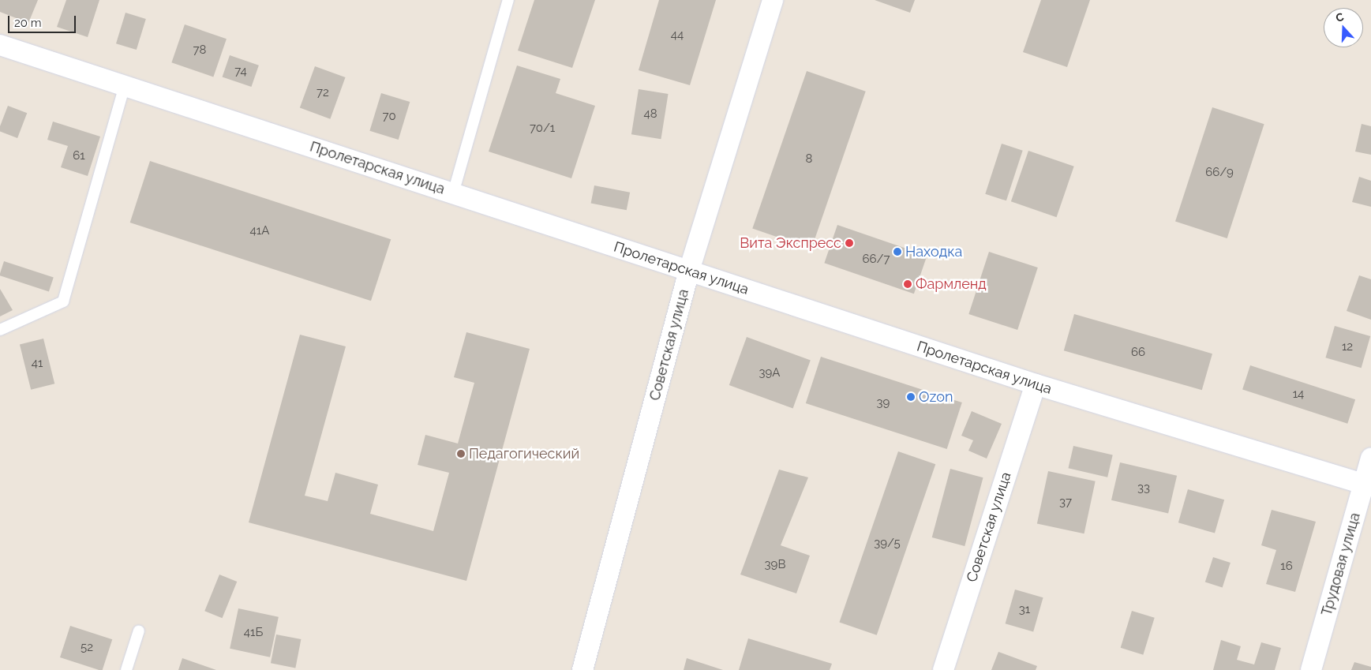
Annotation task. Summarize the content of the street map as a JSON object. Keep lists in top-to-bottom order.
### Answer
{
  "streets": {
    "street": ["Пролетарская улица", "Советская улица", "Трудовая улица"]
  },
  "crossings": [
    ["Пролетарская улица", "Советская улица"],
    ["Пролетарская улица", "Трудовая улица"]
  ],
  "places": [
    "Вита Экспресс",
    "Находка",
    "Фармленд",
    "Ozon",
    "Педагогический"
  ],
  "house_numbers": [
    "44",
    "78",
    "74",
    "72",
    "48",
    "70",
    "70/1",
    "61",
    "8",
    "66/9",
    "41А",
    "66/7",
    "12",
    "66",
    "41",
    "39А",
    "14",
    "39",
    "33",
    "37",
    "39/5",
    "39В",
    "16",
    "31",
    "41Б",
    "52"
  ],
  "scale_bar": "20 m",
  "north": "top"
}
